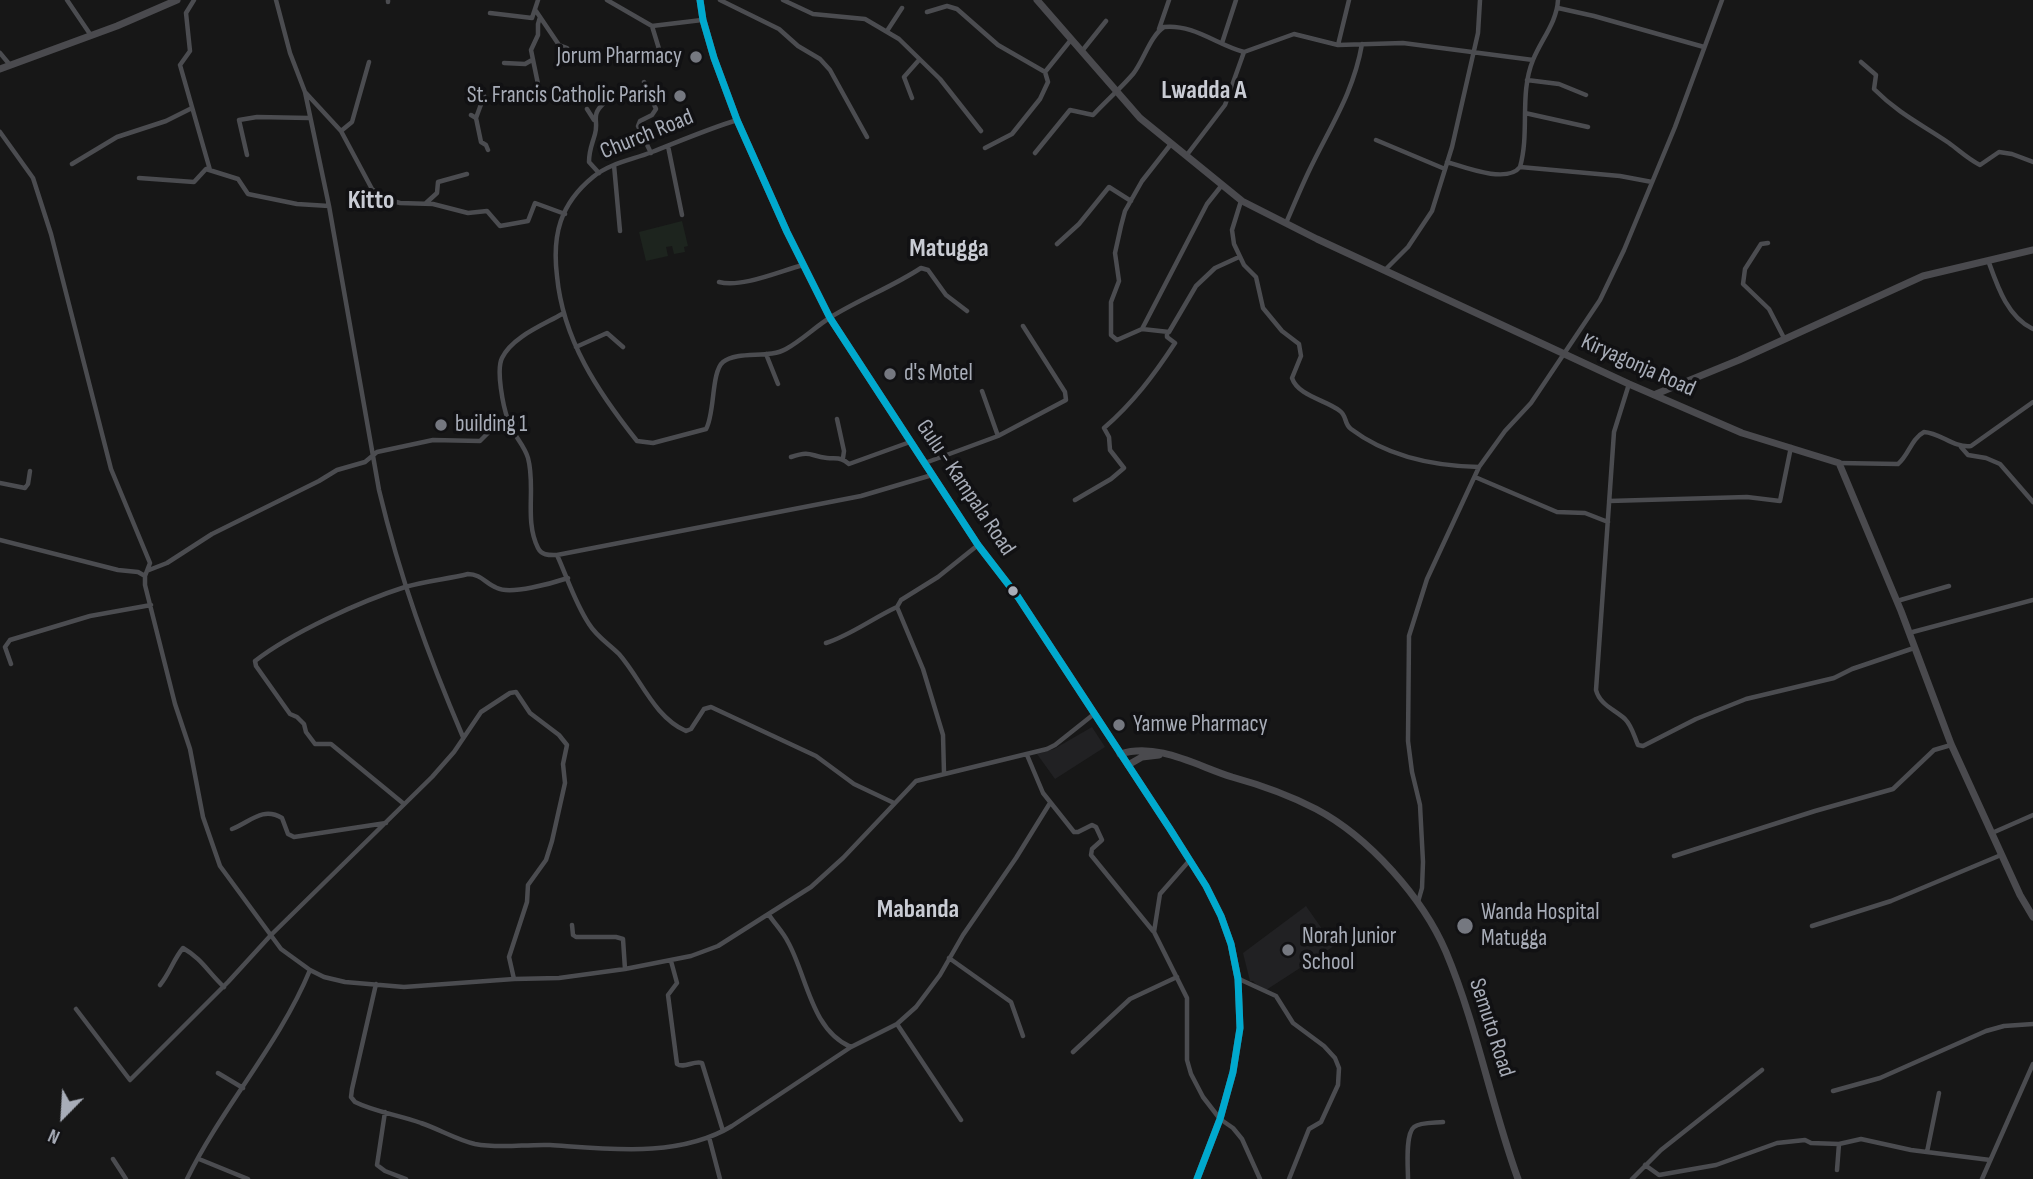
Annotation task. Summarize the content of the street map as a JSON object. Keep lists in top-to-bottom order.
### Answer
{
  "streets": {
    "main road": ["Gulu - Kampala Road"],
    "street": ["Church Road", "Kiryagonja Road", "Semuto Road"]
  },
  "crossings": [
    ["Church Road", "Gulu - Kampala Road"],
    ["Gulu - Kampala Road", "Semuto Road"]
  ],
  "districts": [
    "Lwadda A",
    "Kitto",
    "Matugga",
    "Mabanda"
  ],
  "places": [
    "Jorum Pharmacy",
    "St. Francis Catholic Parish",
    "d's Motel",
    "building 1",
    "Yamwe Pharmacy",
    "Wanda Hospital Matugga",
    "Norah Junior School"
  ],
  "north": "bottom left"
}
